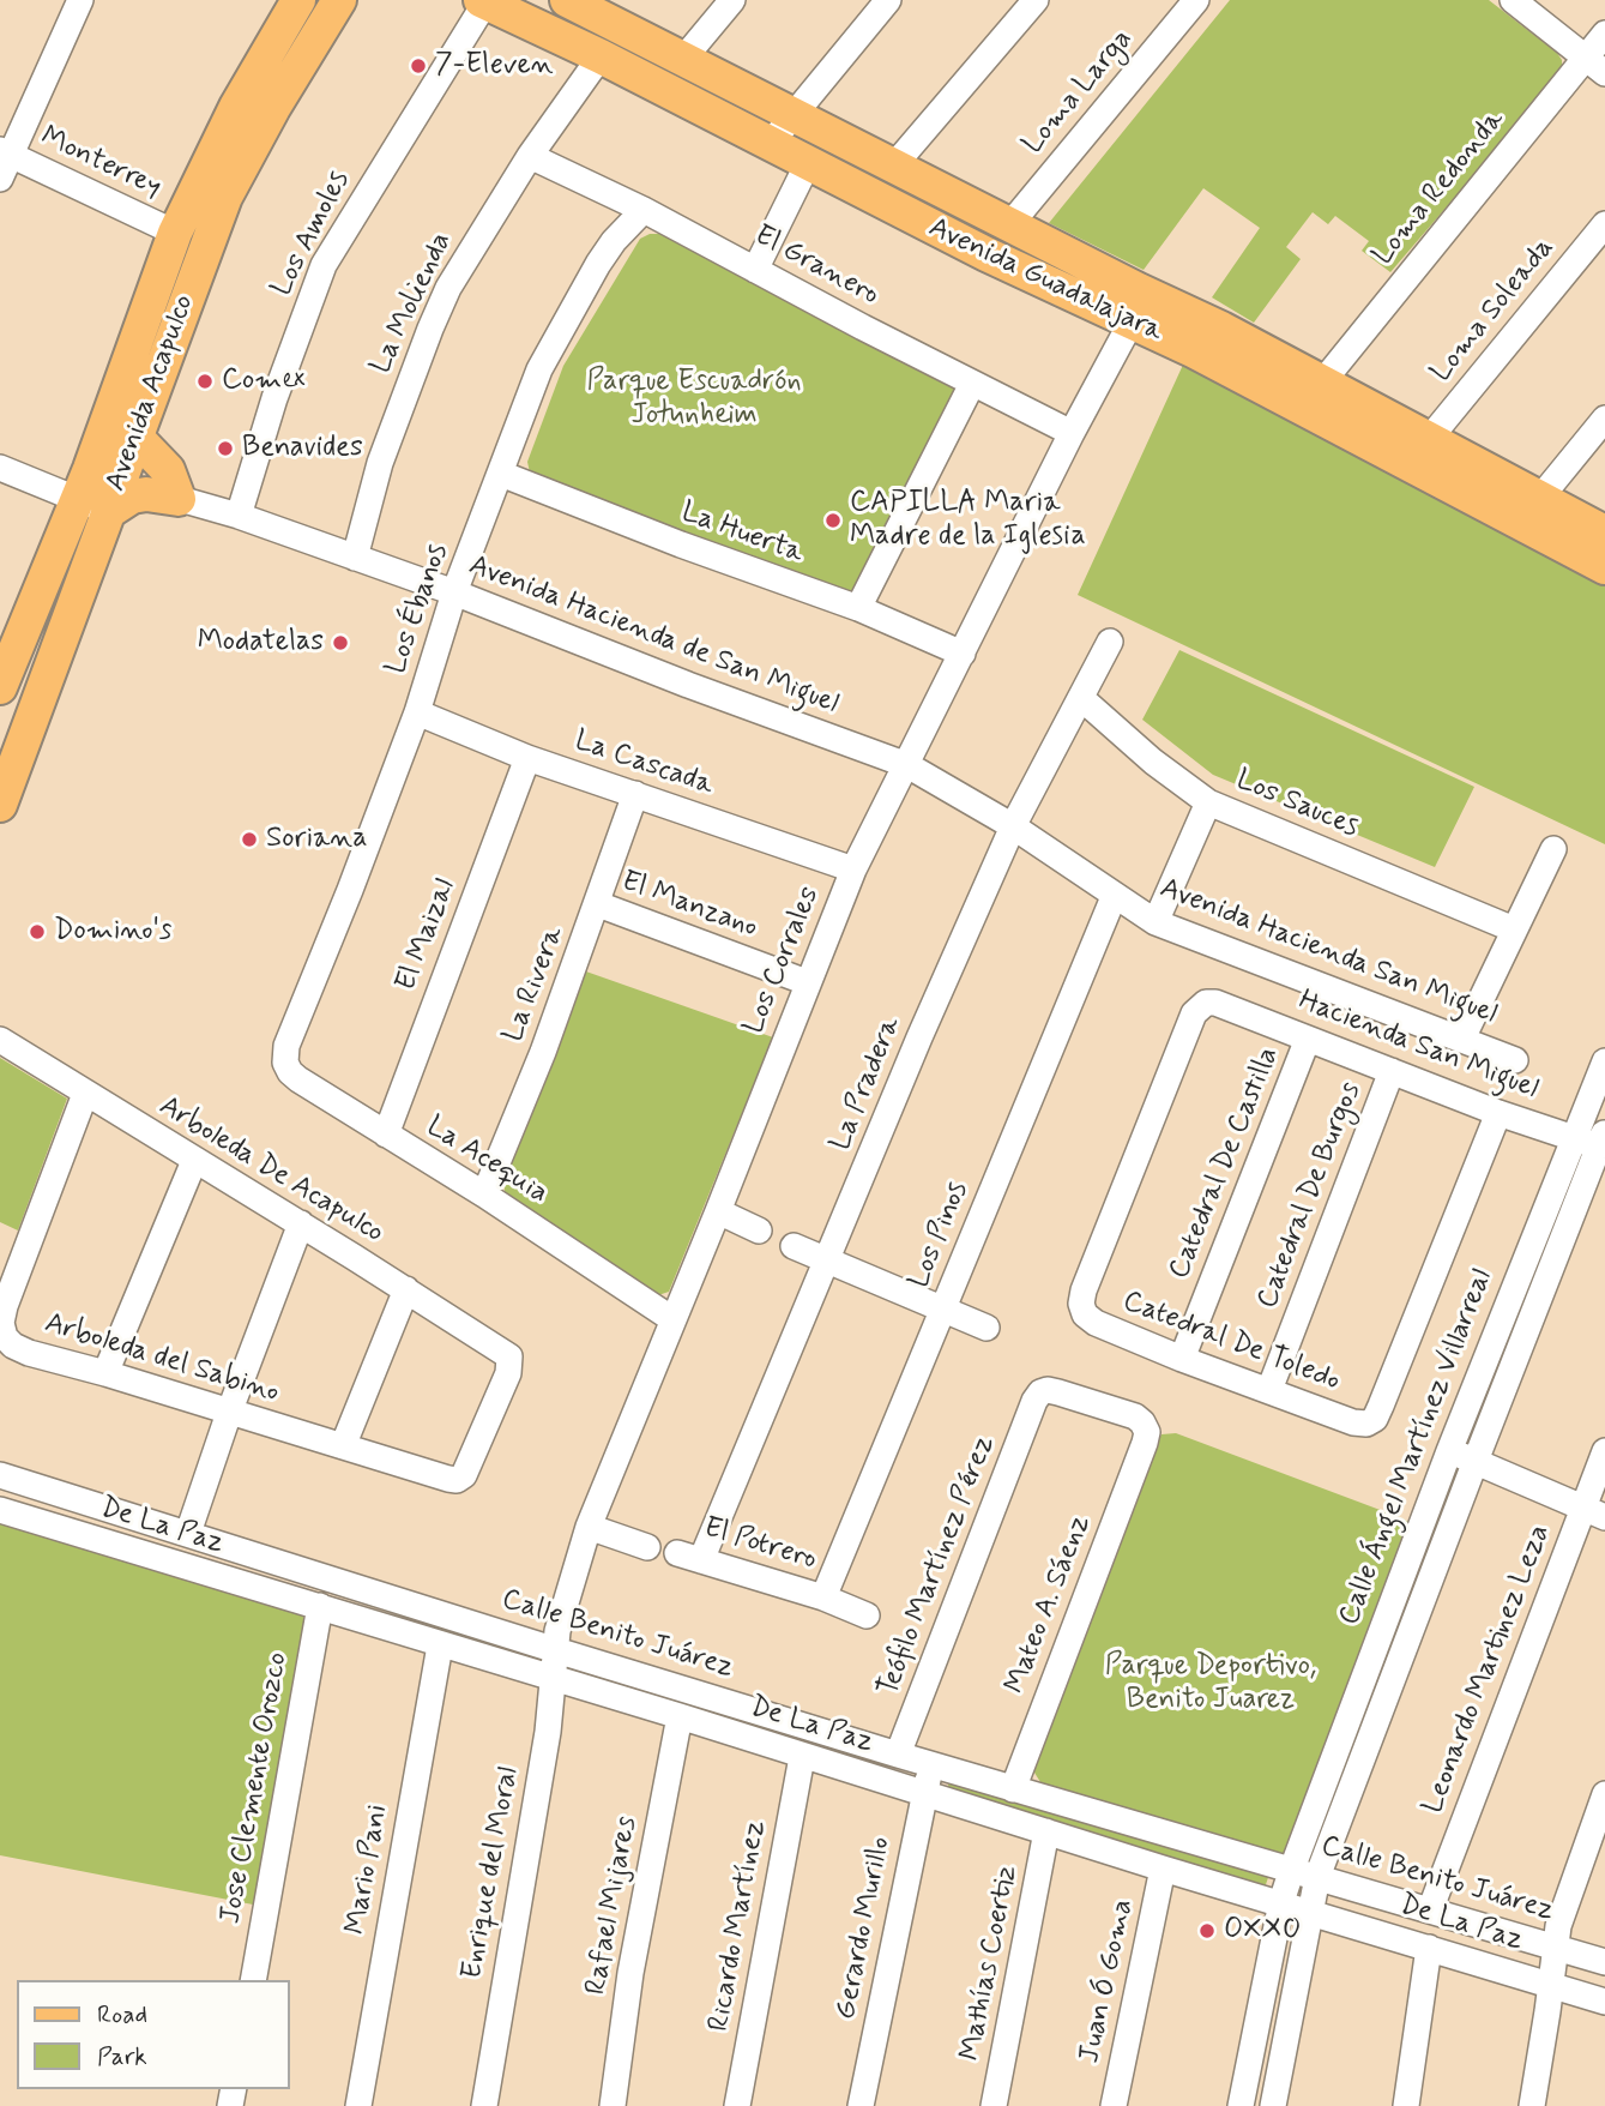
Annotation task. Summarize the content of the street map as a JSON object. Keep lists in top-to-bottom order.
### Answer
{
  "streets": {
    "main road": ["Avenida Guadalajara", "Avenida Acapulco"],
    "street": [
      "Loma Larga",
      "Monterrey",
      "Loma Redonda",
      "Los Amoles",
      "El Granero",
      "La Molienda",
      "Loma Soleada",
      "La Huerta",
      "Los Ébanos",
      "Avenida Hacienda de San Miguel",
      "La Cascada",
      "Los Sauces",
      "El Manzano",
      "El Maizal",
      "Avenida Hacienda San Miguel",
      "Los Corrales",
      "La Rivera",
      "Hacienda San Miguel",
      "La Pradera",
      "La Acequia",
      "Catedral De Castilla",
      "Arboleda De Acapulco",
      "Catedral De Burgos",
      "Los Pinos",
      "Catedral De Toledo",
      "Arboleda del Sabino",
      "Calle Ángel Martínez Villarreal",
      "De La Paz",
      "El Potrero",
      "Teófilo Martínez Pérez",
      "Mateo A. Sáenz",
      "Calle Benito Juárez",
      "Leonardo Martinez Leza",
      "Jose Clemente Orozco",
      "Mario Pani",
      "Enrique del Moral",
      "Rafael Mijares",
      "Ricardo Martínez",
      "Gerardo Murillo",
      "Mathías Coertiz",
      "Juan Ó Goma"
    ]
  },
  "crossings": [
    ["Loma Larga", "Avenida Guadalajara"],
    ["Monterrey", "Avenida Acapulco"],
    ["Loma Redonda", "Avenida Guadalajara"],
    ["Los Amoles", "Avenida Guadalajara"],
    ["Los Amoles", "Avenida Hacienda de San Miguel"],
    ["El Granero", "La Molienda"],
    ["El Granero", "Los Ébanos"],
    ["El Granero", "Los Corrales"],
    ["Avenida Guadalajara", "La Molienda"],
    ["Avenida Guadalajara", "Loma Soleada"],
    ["Avenida Guadalajara", "Los Corrales"],
    ["La Molienda", "Avenida Hacienda de San Miguel"],
    ["La Huerta", "Los Ébanos"],
    ["La Huerta", "Los Corrales"],
    ["Los Ébanos", "Avenida Hacienda de San Miguel"],
    ["Los Ébanos", "La Cascada"],
    ["Los Ébanos", "La Acequia"],
    ["Avenida Hacienda de San Miguel", "Avenida Hacienda San Miguel"],
    ["Avenida Hacienda de San Miguel", "Los Corrales"],
    ["La Cascada", "El Maizal"],
    ["La Cascada", "Los Corrales"],
    ["La Cascada", "La Rivera"],
    ["Los Sauces", "La Pradera"],
    ["El Manzano", "Los Corrales"],
    ["El Manzano", "La Rivera"],
    ["El Maizal", "La Acequia"],
    ["Avenida Hacienda San Miguel", "Los Corrales"],
    ["Avenida Hacienda San Miguel", "La Pradera"],
    ["Avenida Hacienda San Miguel", "Los Pinos"],
    ["Los Corrales", "La Acequia"],
    ["Los Corrales", "Calle Benito Juárez"],
    ["Los Corrales", "Enrique del Moral"],
    ["La Rivera", "La Acequia"],
    ["Hacienda San Miguel", "Catedral De Castilla"],
    ["Hacienda San Miguel", "Catedral De Burgos"],
    ["Hacienda San Miguel", "Catedral De Toledo"],
    ["Hacienda San Miguel", "Calle Ángel Martínez Villarreal"],
    ["La Pradera", "El Potrero"],
    ["Catedral De Castilla", "Catedral De Toledo"],
    ["Arboleda De Acapulco", "Arboleda del Sabino"],
    ["Catedral De Burgos", "Catedral De Toledo"],
    ["Los Pinos", "El Potrero"],
    ["Calle Ángel Martínez Villarreal", "De La Paz"],
    ["Calle Ángel Martínez Villarreal", "Calle Benito Juárez"],
    ["De La Paz", "Jose Clemente Orozco"],
    ["De La Paz", "Mario Pani"],
    ["De La Paz", "Enrique del Moral"],
    ["De La Paz", "Rafael Mijares"],
    ["De La Paz", "Ricardo Martínez"],
    ["De La Paz", "Gerardo Murillo"],
    ["De La Paz", "Mathías Coertiz"],
    ["De La Paz", "Juan Ó Goma"],
    ["Teófilo Martínez Pérez", "Mateo A. Sáenz"],
    ["Teófilo Martínez Pérez", "Calle Benito Juárez"],
    ["Mateo A. Sáenz", "Calle Benito Juárez"],
    ["Calle Benito Juárez", "Leonardo Martinez Leza"],
    ["Calle Benito Juárez", "Enrique del Moral"],
    ["Calle Benito Juárez", "Gerardo Murillo"]
  ],
  "parks": ["Parque Escuadrón Jotunheim", "Parque Deportivo, Benito Juarez"],
  "places": [
    "7-Eleven",
    "Comex",
    "Benavides",
    "CAPILLA Maria Madre de la Iglesia",
    "Modatelas",
    "Soriana",
    "Domino's",
    "OXXO"
  ],
  "legend": ["Road", "Park"]
}
